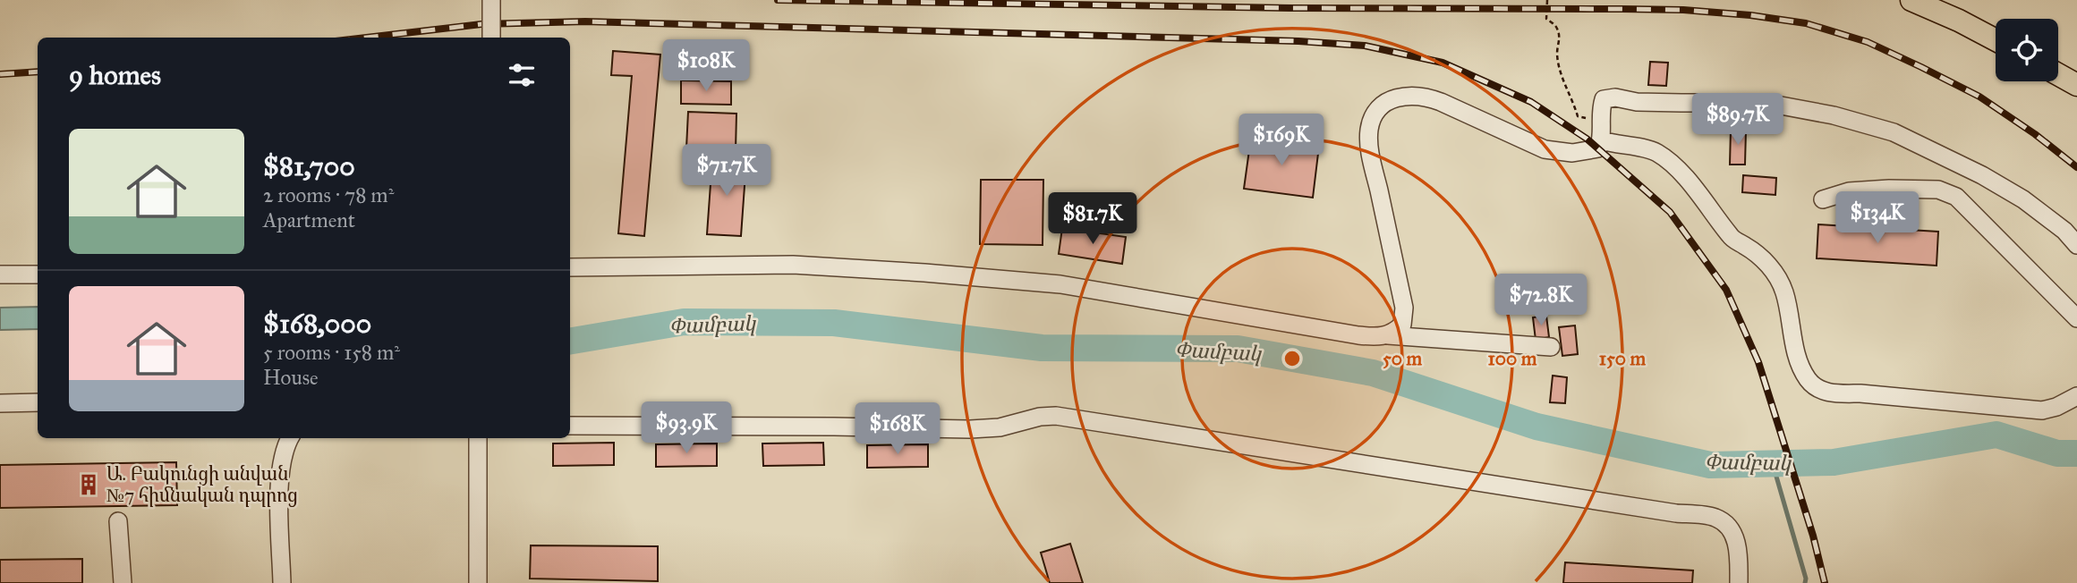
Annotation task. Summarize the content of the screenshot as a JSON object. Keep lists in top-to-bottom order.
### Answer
{
  "water": ["Փամբակ"],
  "places": {
    "building": ["Ա. Բակունցի անվան №7 հիմնական դպրոց"]
  },
  "page": {
    "heading": "9 homes",
    "price": [
      "$108K",
      "$89.7K",
      "$169K",
      "$71.7K",
      "$134K",
      "$81.7K",
      "$72.8K",
      "$93.9K",
      "$168K"
    ],
    "list": [
      {
        "name": "$81,700",
        "note": "2 rooms · 78 m² · Apartment"
      },
      {
        "name": "$168,000",
        "note": "5 rooms · 158 m² · House"
      }
    ]
  },
  "rings": ["50 m", "100 m", "150 m"]
}
